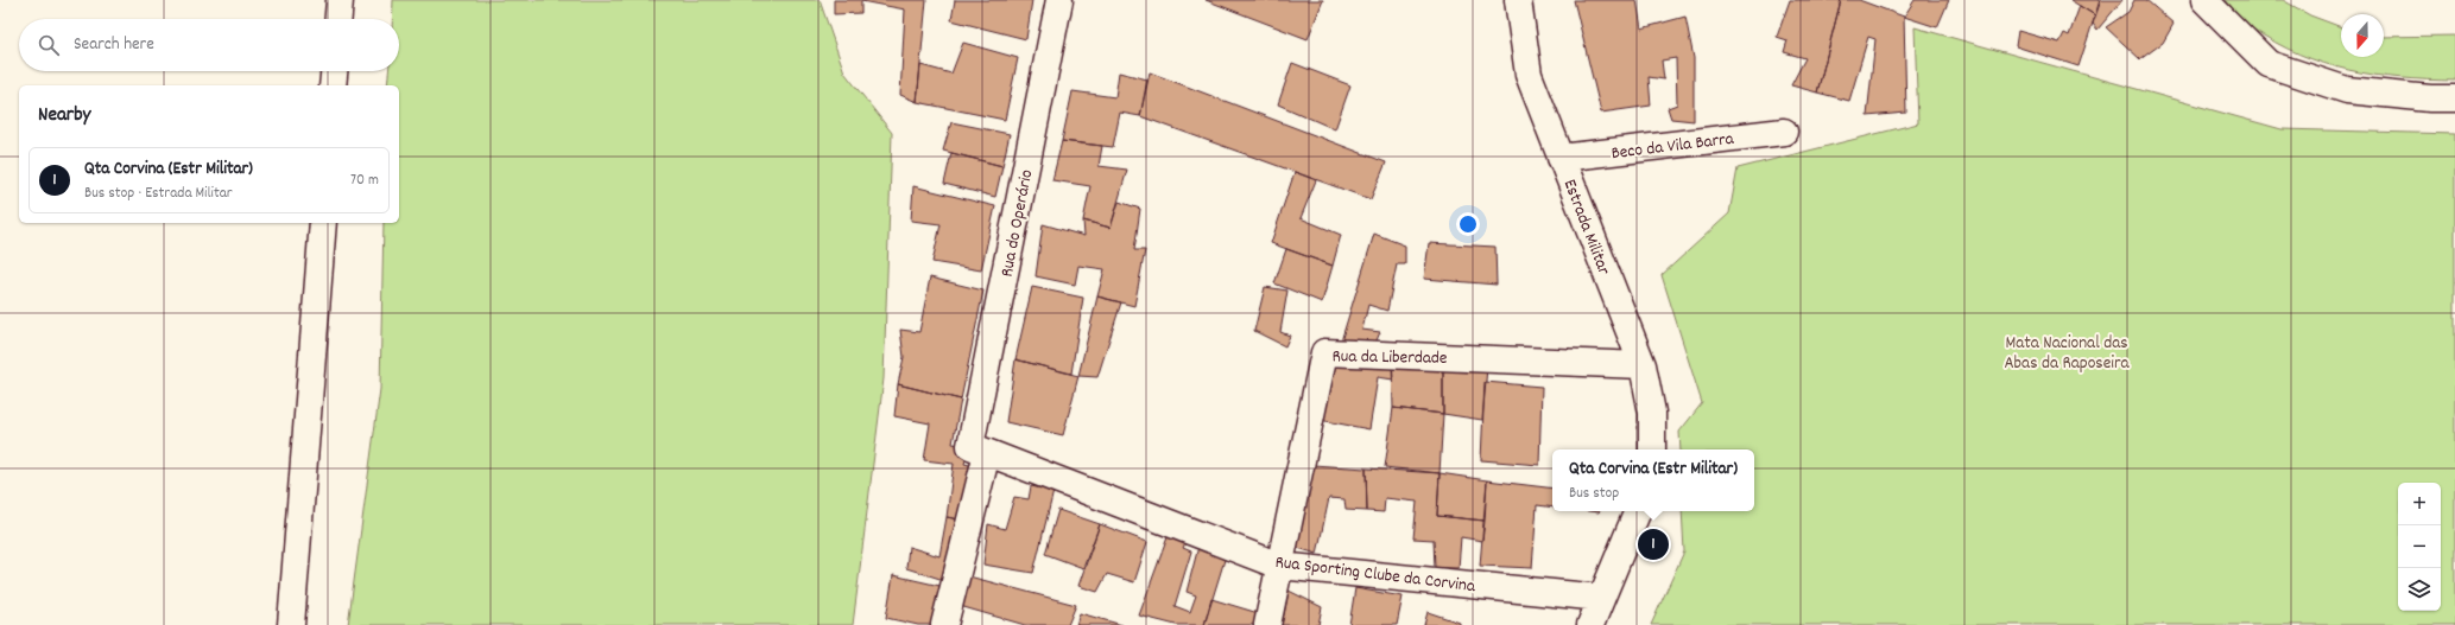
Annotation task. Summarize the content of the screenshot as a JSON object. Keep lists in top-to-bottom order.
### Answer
{
  "streets": {
    "street": [
      "Beco da Vila Barra",
      "Rua do Operário",
      "Estrada Militar",
      "Rua da Liberdade",
      "Rua Sporting Clube da Corvina"
    ]
  },
  "crossings": [
    ["Beco da Vila Barra", "Estrada Militar"],
    ["Rua do Operário", "Rua Sporting Clube da Corvina"],
    ["Estrada Militar", "Rua da Liberdade"],
    ["Rua da Liberdade", "Rua Sporting Clube da Corvina"]
  ],
  "parks": ["Mata Nacional das Abas da Raposeira"],
  "north": "bottom",
  "page": {
    "search": "Search here",
    "heading": "Nearby",
    "list": [
      {
        "mark": "1",
        "name": "Qta Corvina (Estr Militar)",
        "note": "Bus stop · Estrada Militar",
        "value": "70 m"
      }
    ],
    "popup": ["Qta Corvina (Estr Militar)", "Bus stop"],
    "map_buttons": ["+", "−"],
    "pins": "1"
  }
}
